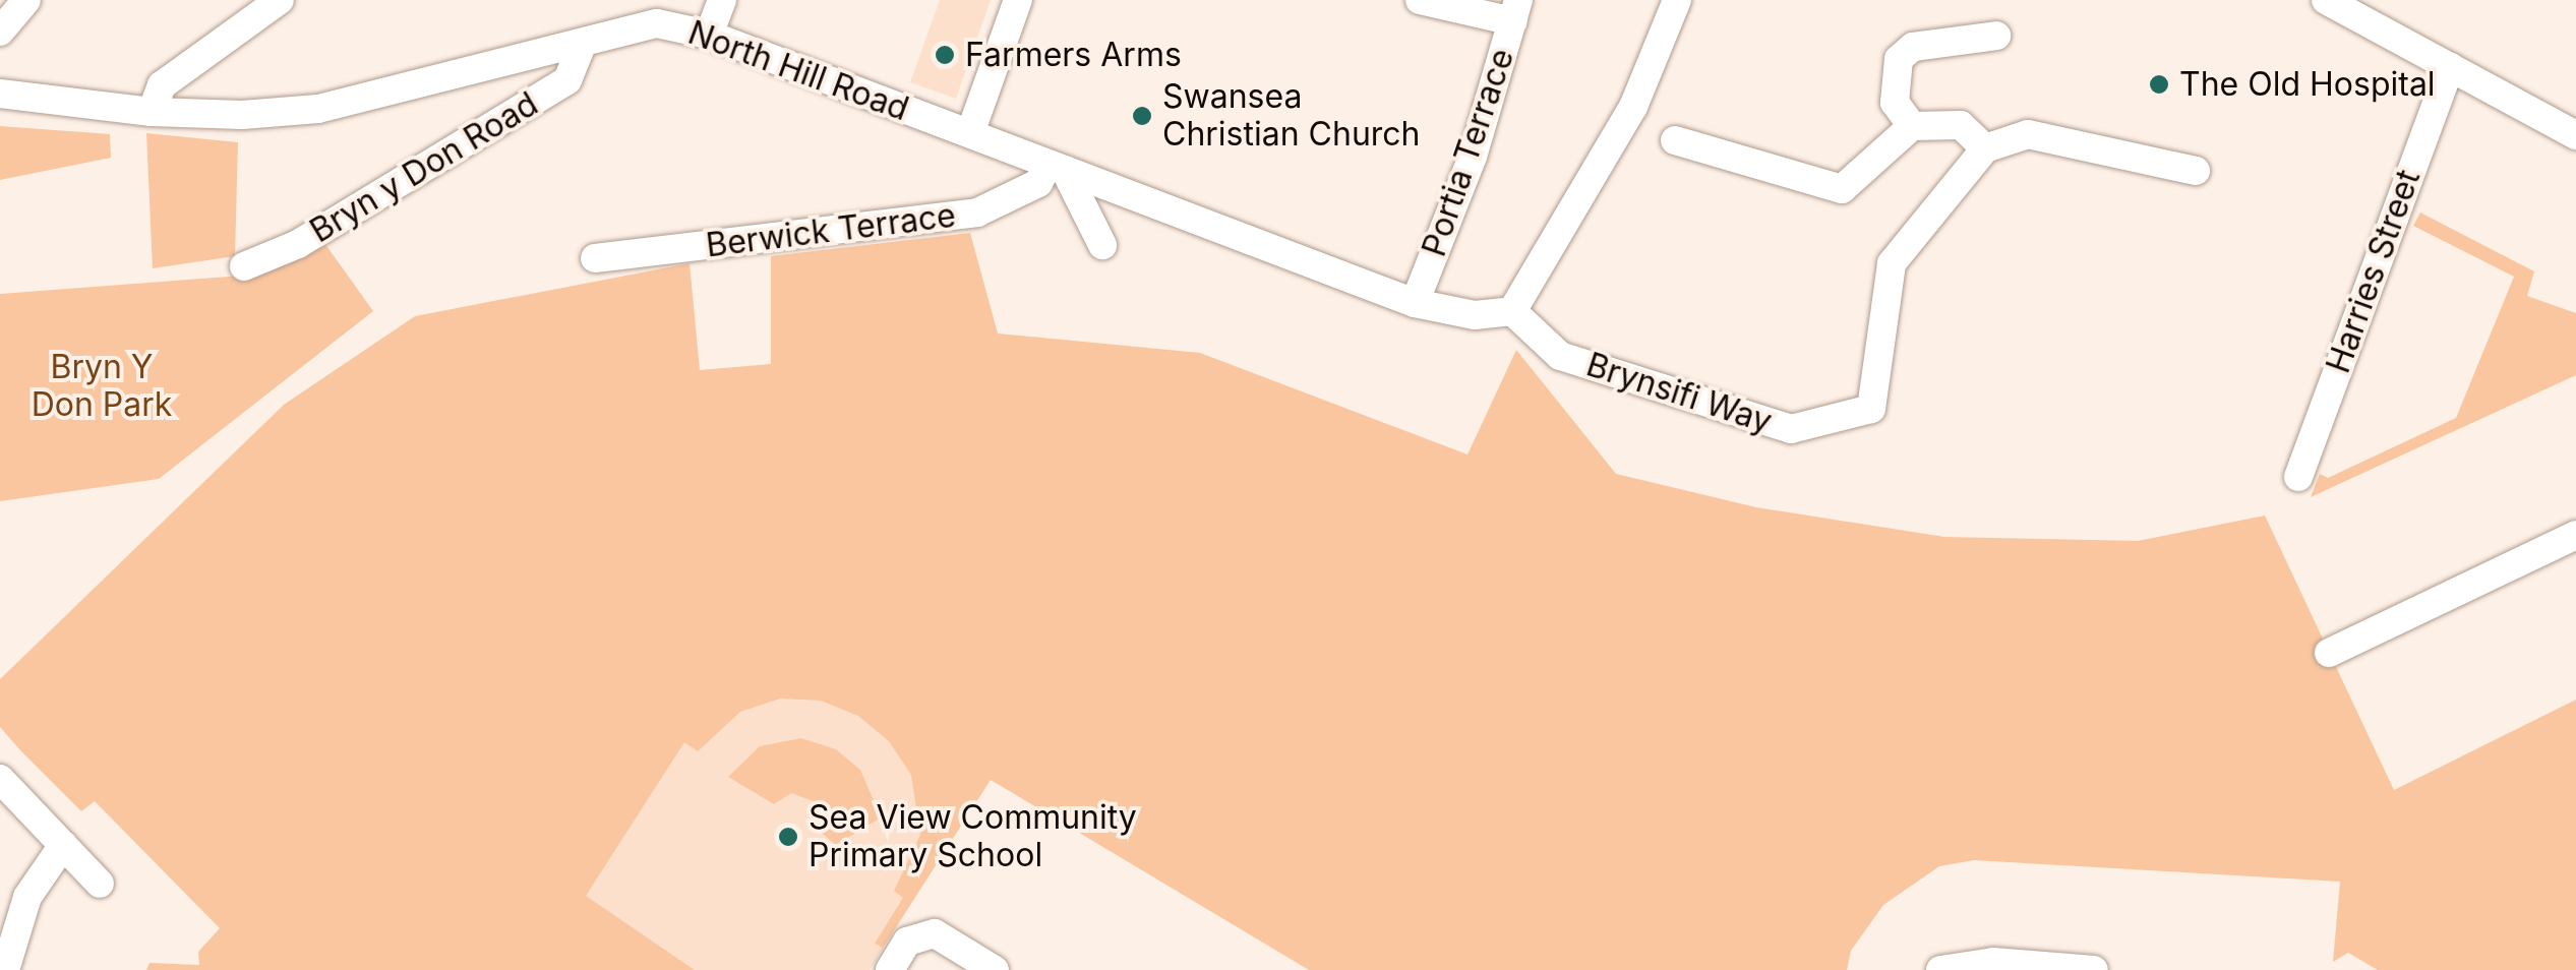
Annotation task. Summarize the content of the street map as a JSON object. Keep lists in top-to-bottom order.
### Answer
{
  "streets": {
    "street": [
      "North Hill Road",
      "Portia Terrace",
      "Bryn y Don Road",
      "Berwick Terrace",
      "Harries Street",
      "Brynsifi Way"
    ]
  },
  "crossings": [
    ["North Hill Road", "Portia Terrace"],
    ["North Hill Road", "Bryn y Don Road"],
    ["North Hill Road", "Berwick Terrace"],
    ["North Hill Road", "Brynsifi Way"]
  ],
  "parks": ["Bryn Y Don Park"],
  "places": [
    "Farmers Arms",
    "The Old Hospital",
    "Swansea Christian Church",
    "Sea View Community Primary School"
  ]
}
